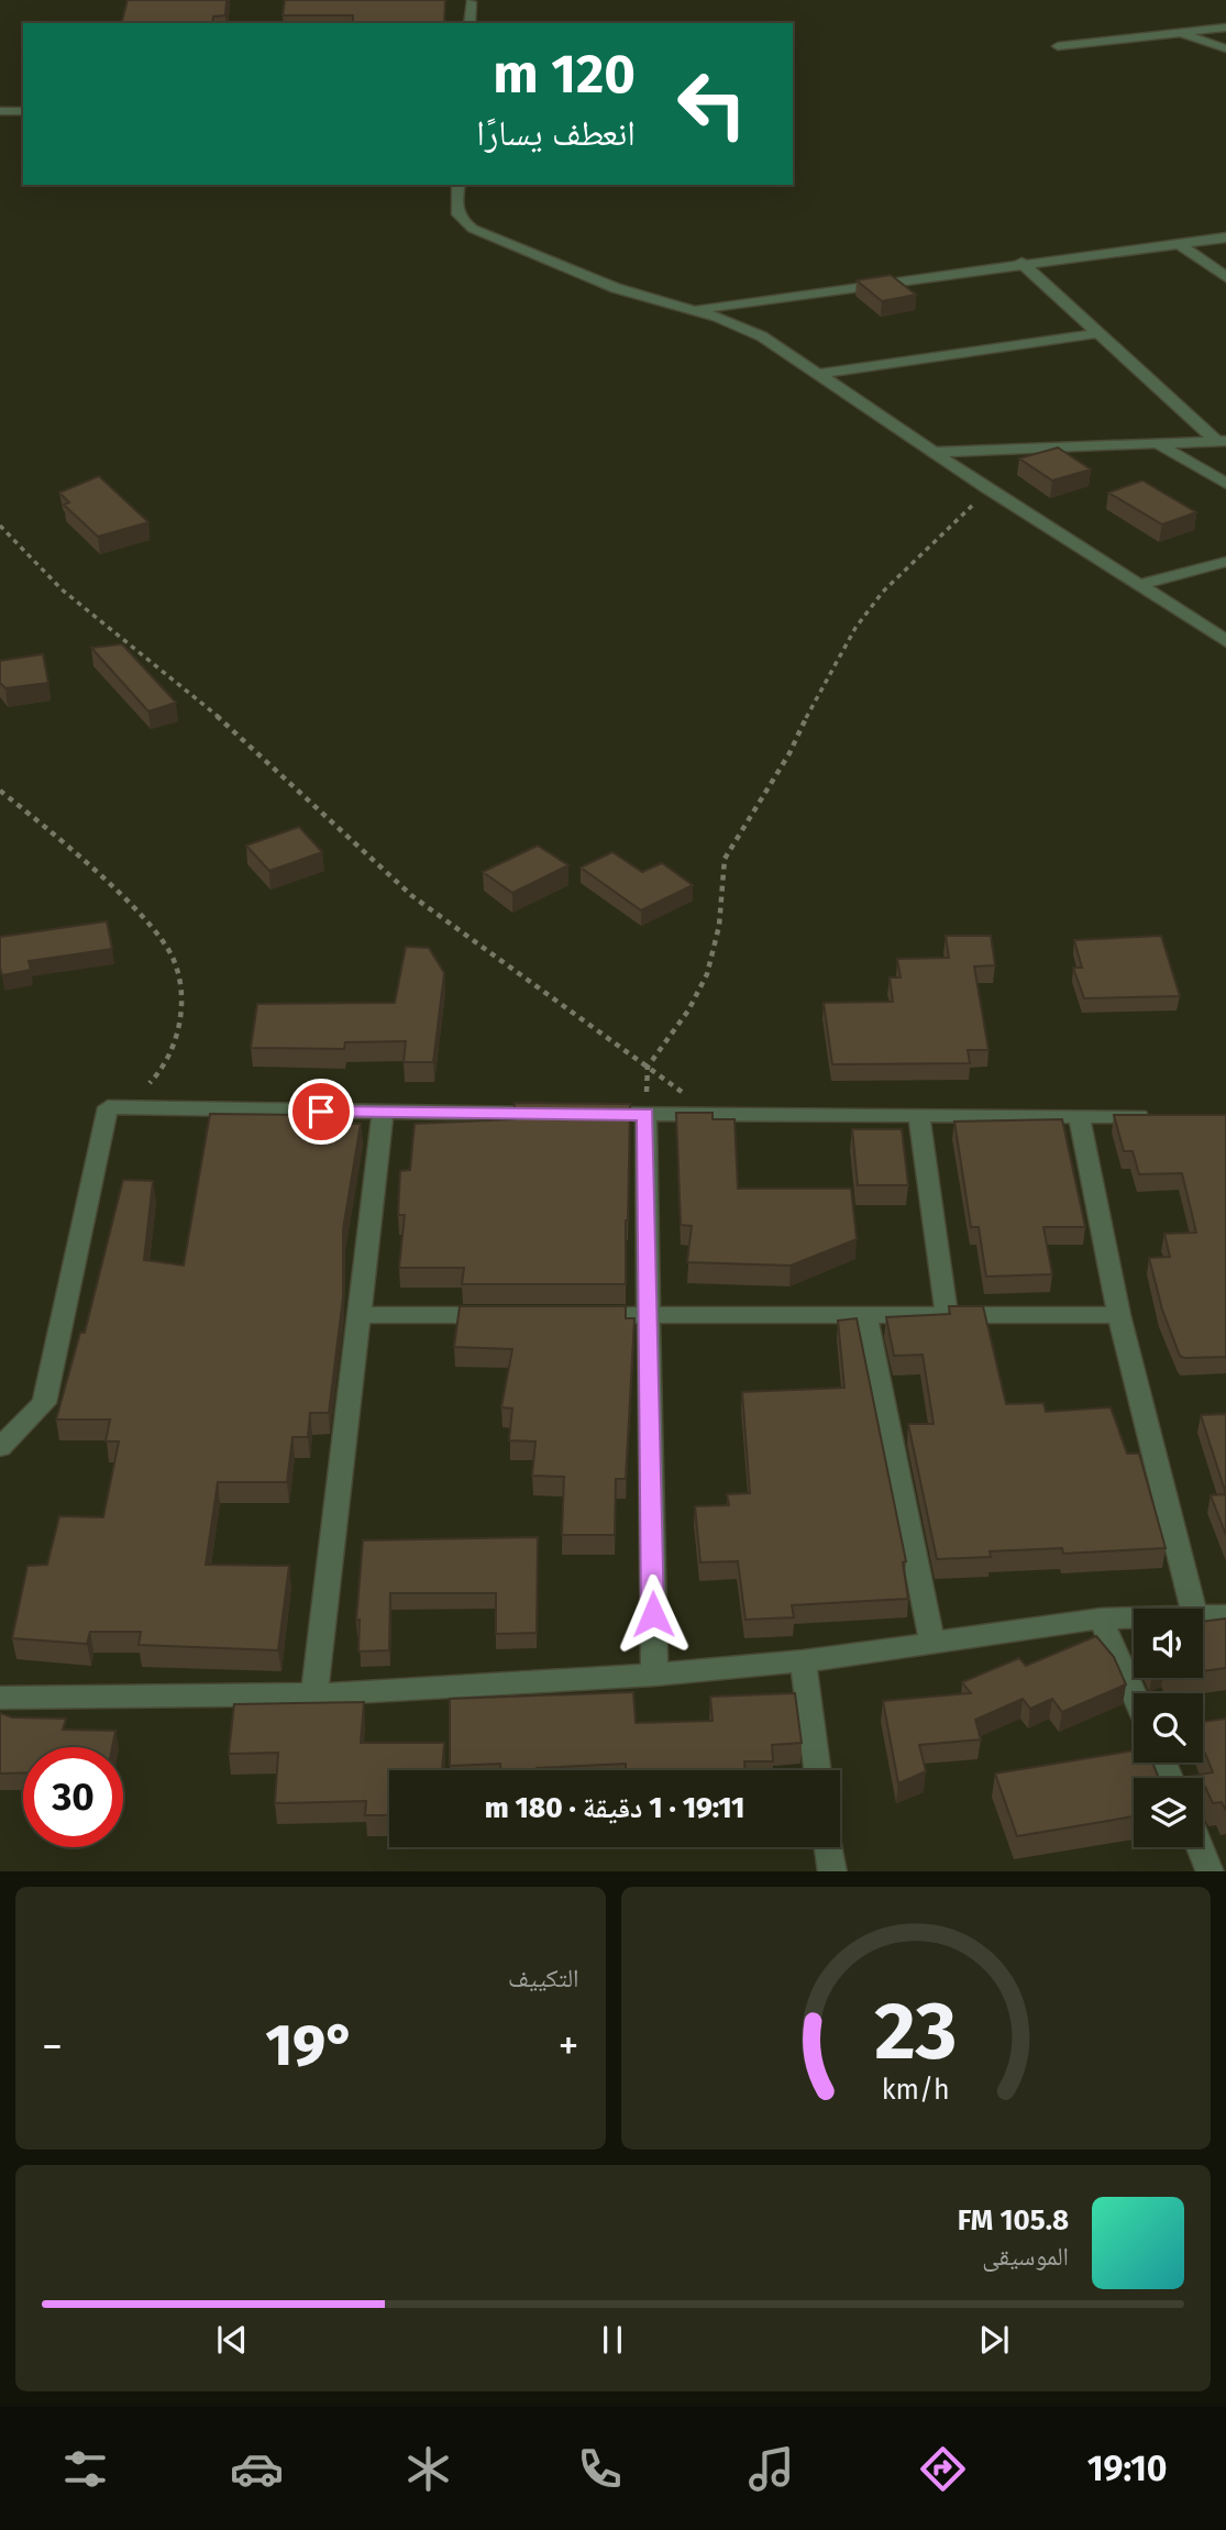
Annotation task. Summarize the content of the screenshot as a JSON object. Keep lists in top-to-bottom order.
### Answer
{
  "page": {
    "turn": ["120 m", "انعطف يسارًا"],
    "limit": "30",
    "trip": "19:11 · 1 دقيقة · 180 m",
    "tile": "التكييف",
    "heat": ["−", "19°", "+"],
    "song": ["105.8 FM", "الموسيقى"],
    "tabs": "19:10",
    "gauge": ["23", "km/h"]
  }
}
